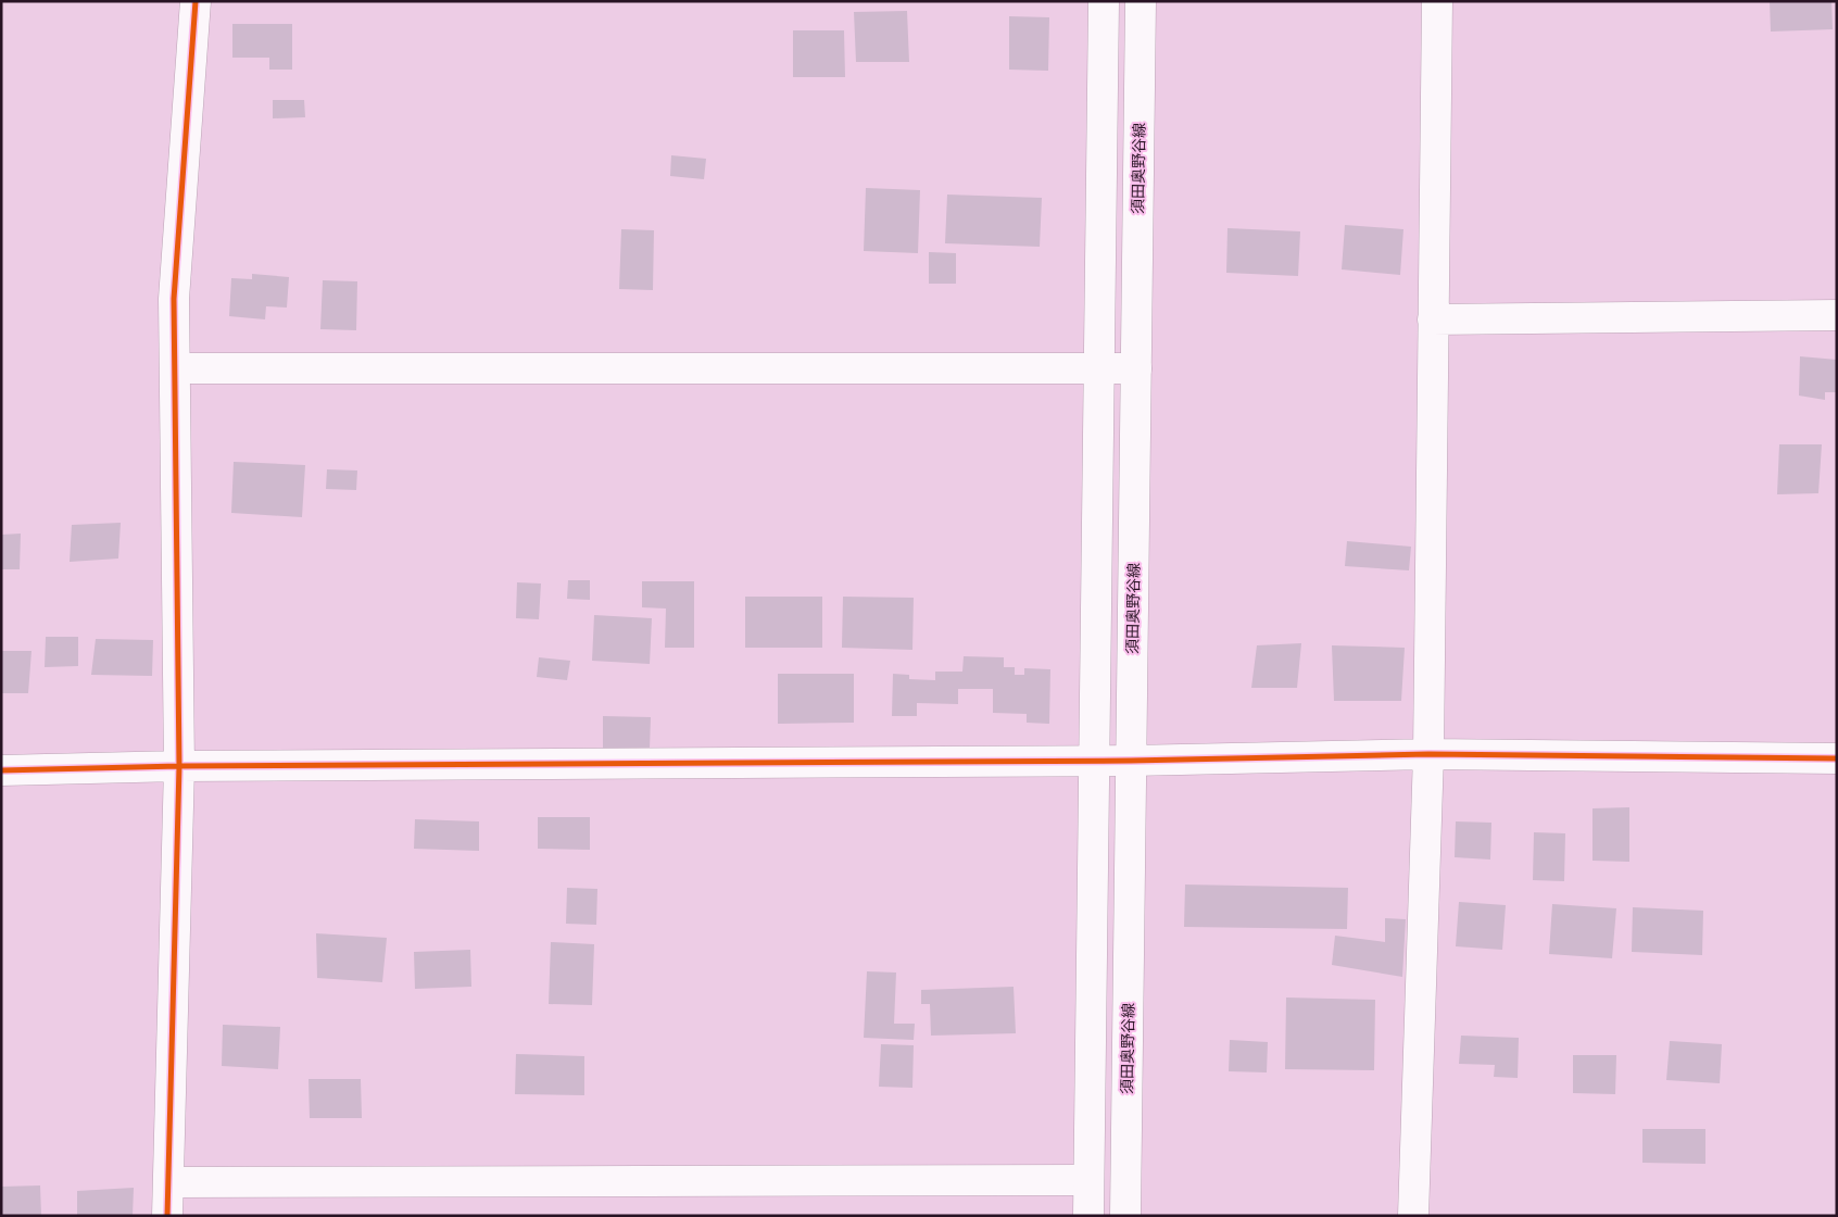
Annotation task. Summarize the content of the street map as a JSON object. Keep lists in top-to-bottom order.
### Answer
{
  "streets": {
    "street": ["須田奥野谷線"]
  }
}
